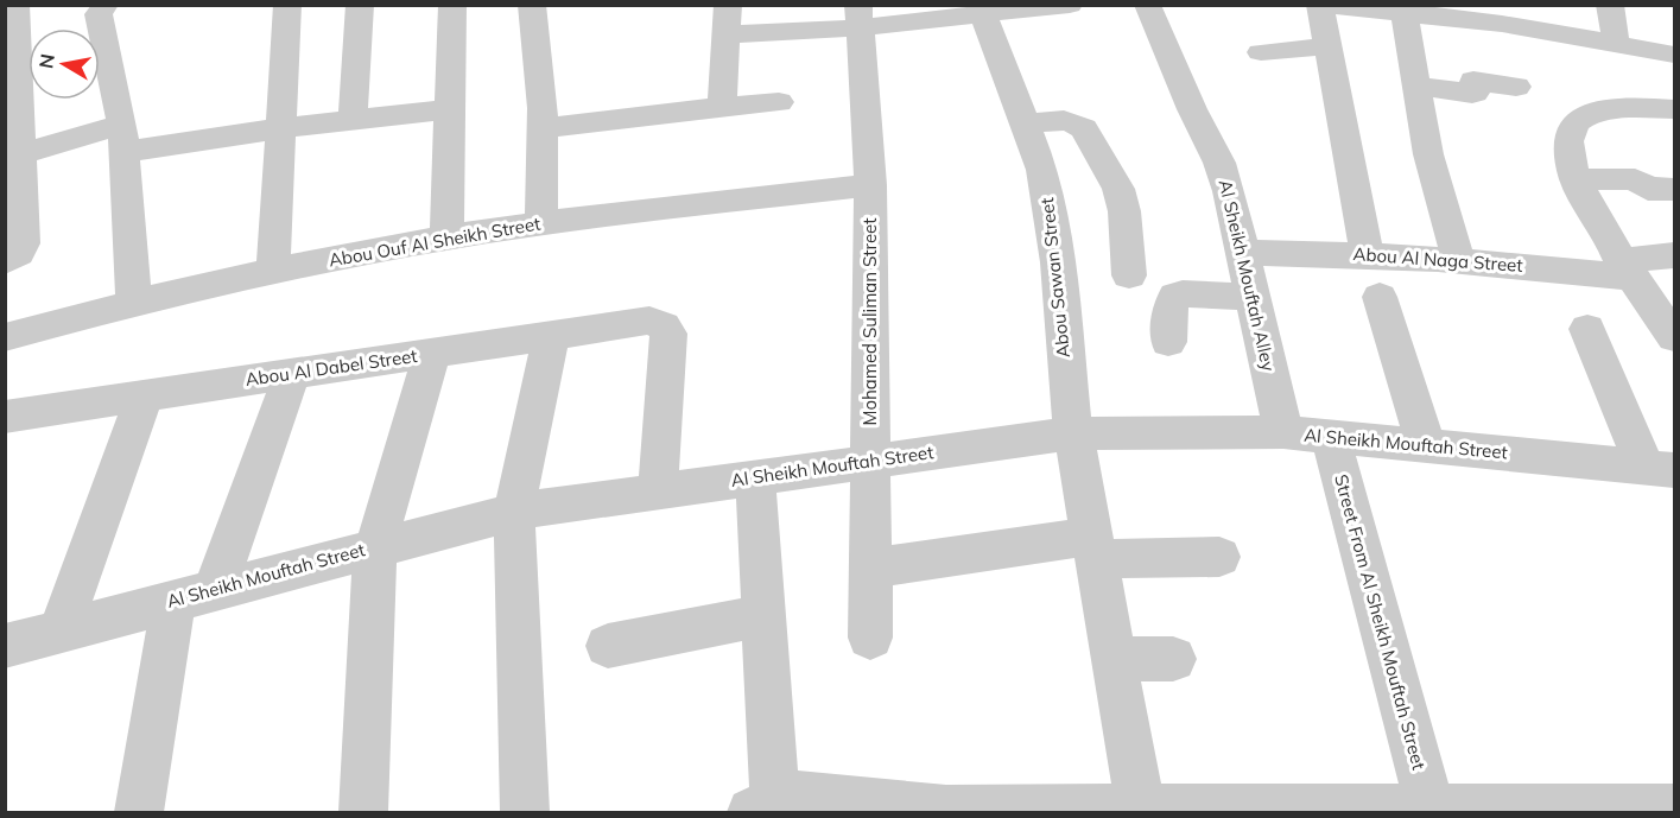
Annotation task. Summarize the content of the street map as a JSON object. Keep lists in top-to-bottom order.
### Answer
{
  "streets": {
    "street": [
      "Abou Ouf Al Sheikh Street",
      "Abou Al Naga Street",
      "Al Sheikh Mouftah Alley",
      "Abou Sawan Street",
      "Mohamed Suliman Street",
      "Abou Al Dabel Street",
      "Al Sheikh Mouftah Street",
      "Street From Al Sheikh Mouftah Street"
    ]
  },
  "crossings": [
    ["Abou Ouf Al Sheikh Street", "Mohamed Suliman Street"],
    ["Abou Al Naga Street", "Al Sheikh Mouftah Alley"],
    ["Al Sheikh Mouftah Alley", "Al Sheikh Mouftah Street"],
    ["Abou Sawan Street", "Al Sheikh Mouftah Street"],
    ["Mohamed Suliman Street", "Al Sheikh Mouftah Street"],
    ["Abou Al Dabel Street", "Al Sheikh Mouftah Street"],
    ["Al Sheikh Mouftah Street", "Street From Al Sheikh Mouftah Street"]
  ],
  "north": "left"
}
